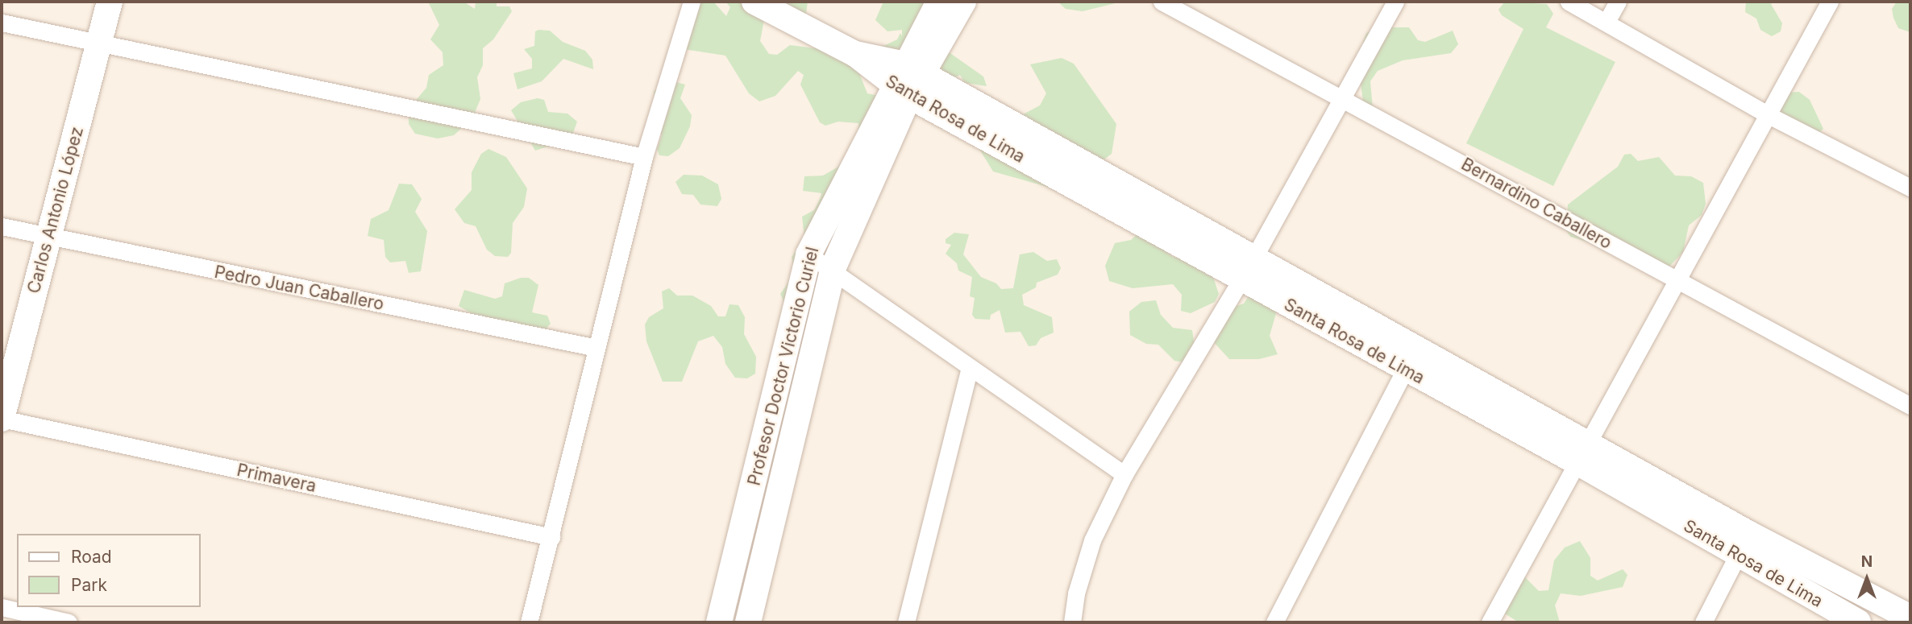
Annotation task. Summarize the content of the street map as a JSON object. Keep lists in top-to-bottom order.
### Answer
{
  "streets": {
    "street": [
      "Santa Rosa de Lima",
      "Bernardino Caballero",
      "Carlos Antonio López",
      "Pedro Juan Caballero",
      "Profesor Doctor Victorio Curiel",
      "Primavera"
    ]
  },
  "crossings": [
    ["Santa Rosa de Lima", "Profesor Doctor Victorio Curiel"],
    ["Carlos Antonio López", "Pedro Juan Caballero"],
    ["Carlos Antonio López", "Primavera"]
  ],
  "legend": ["Road", "Park"],
  "north": "top"
}
